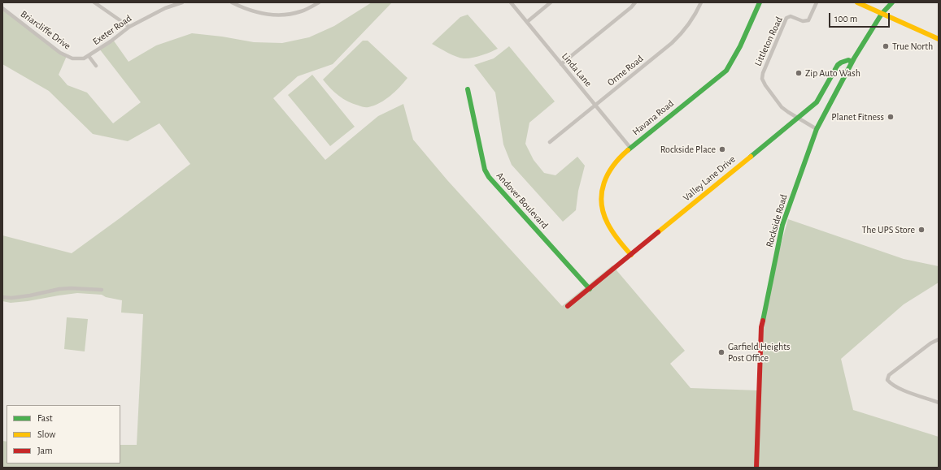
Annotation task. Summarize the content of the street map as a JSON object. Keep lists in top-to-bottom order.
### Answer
{
  "streets": {
    "street": [
      "Briarcliffe Drive",
      "Exeter Road",
      "Littleton Road",
      "Linda Lane",
      "Orme Road",
      "Havana Road",
      "Valley Lane Drive",
      "Andover Boulevard",
      "Rockside Road"
    ]
  },
  "crossings": [
    ["Briarcliffe Drive", "Exeter Road"],
    ["Littleton Road", "Valley Lane Drive"],
    ["Linda Lane", "Orme Road"],
    ["Linda Lane", "Havana Road"],
    ["Havana Road", "Valley Lane Drive"],
    ["Valley Lane Drive", "Andover Boulevard"],
    ["Valley Lane Drive", "Rockside Road"]
  ],
  "places": [
    "True North",
    "Zip Auto Wash",
    "Planet Fitness",
    "Rockside Place",
    "The UPS Store",
    "Garfield Heights Post Office"
  ],
  "legend": ["Fast", "Slow", "Jam"],
  "scale_bar": "100 m"
}
